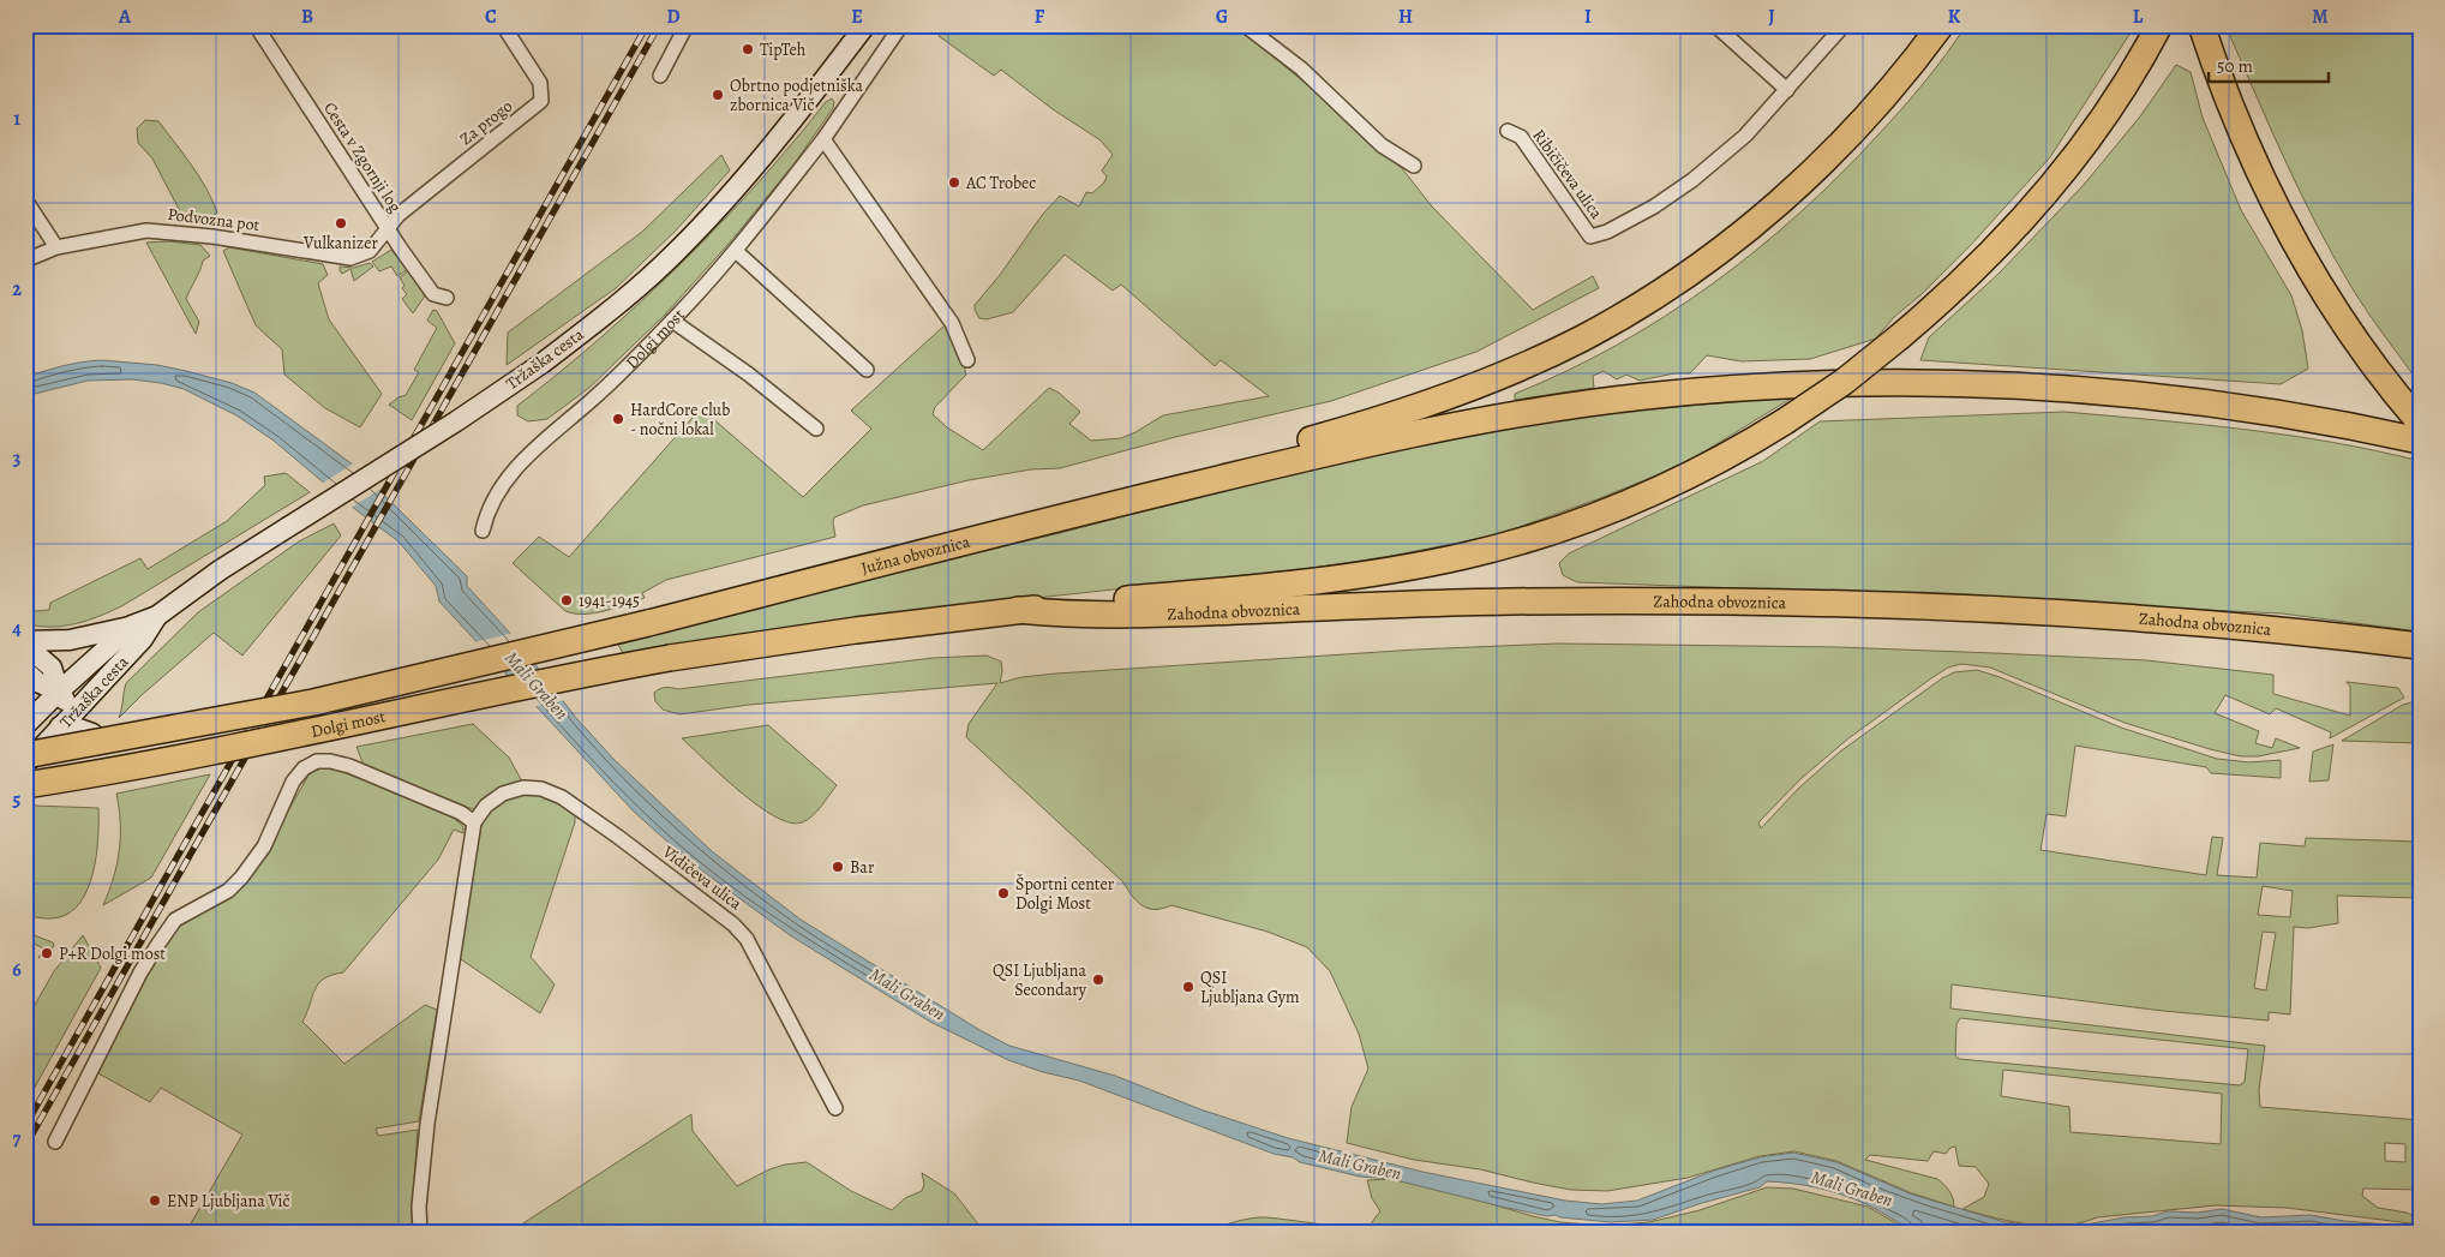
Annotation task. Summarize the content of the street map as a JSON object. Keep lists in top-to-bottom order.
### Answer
{
  "streets": {
    "highway": ["Dolgi most", "Južna obvoznica", "Zahodna obvoznica"],
    "main road": ["Tržaška cesta"],
    "street": [
      "Za progo",
      "Cesta v Zgornji log",
      "Ribičičeva ulica",
      "Podvozna pot",
      "Vidičeva ulica"
    ]
  },
  "crossings": [
    ["Za progo", "Cesta v Zgornji log"],
    ["Za progo", "Podvozna pot"],
    ["Cesta v Zgornji log", "Podvozna pot"],
    ["Dolgi most", "Južna obvoznica"],
    ["Dolgi most", "Zahodna obvoznica"],
    ["Dolgi most", "Vidičeva ulica"]
  ],
  "water": ["Mali Graben"],
  "places": [
    "TipTeh",
    "Obrtno podjetniška zbornica Vič",
    "AC Trobec",
    "Vulkanizer",
    "HardCore club - nočni lokal",
    "1941-1945",
    "Bar",
    "Športni center Dolgi Most",
    "P+R Dolgi most",
    "QSI Ljubljana Secondary",
    "QSI Ljubljana Gym",
    "ENP Ljubljana Vič"
  ],
  "scale_bar": "50 m",
  "grid": {
    "columns": [
      "A",
      "B",
      "C",
      "D",
      "E",
      "F",
      "G",
      "H",
      "I",
      "J",
      "K",
      "L",
      "M"
    ],
    "rows": [
      "1",
      "2",
      "3",
      "4",
      "5",
      "6",
      "7"
    ]
  }
}
